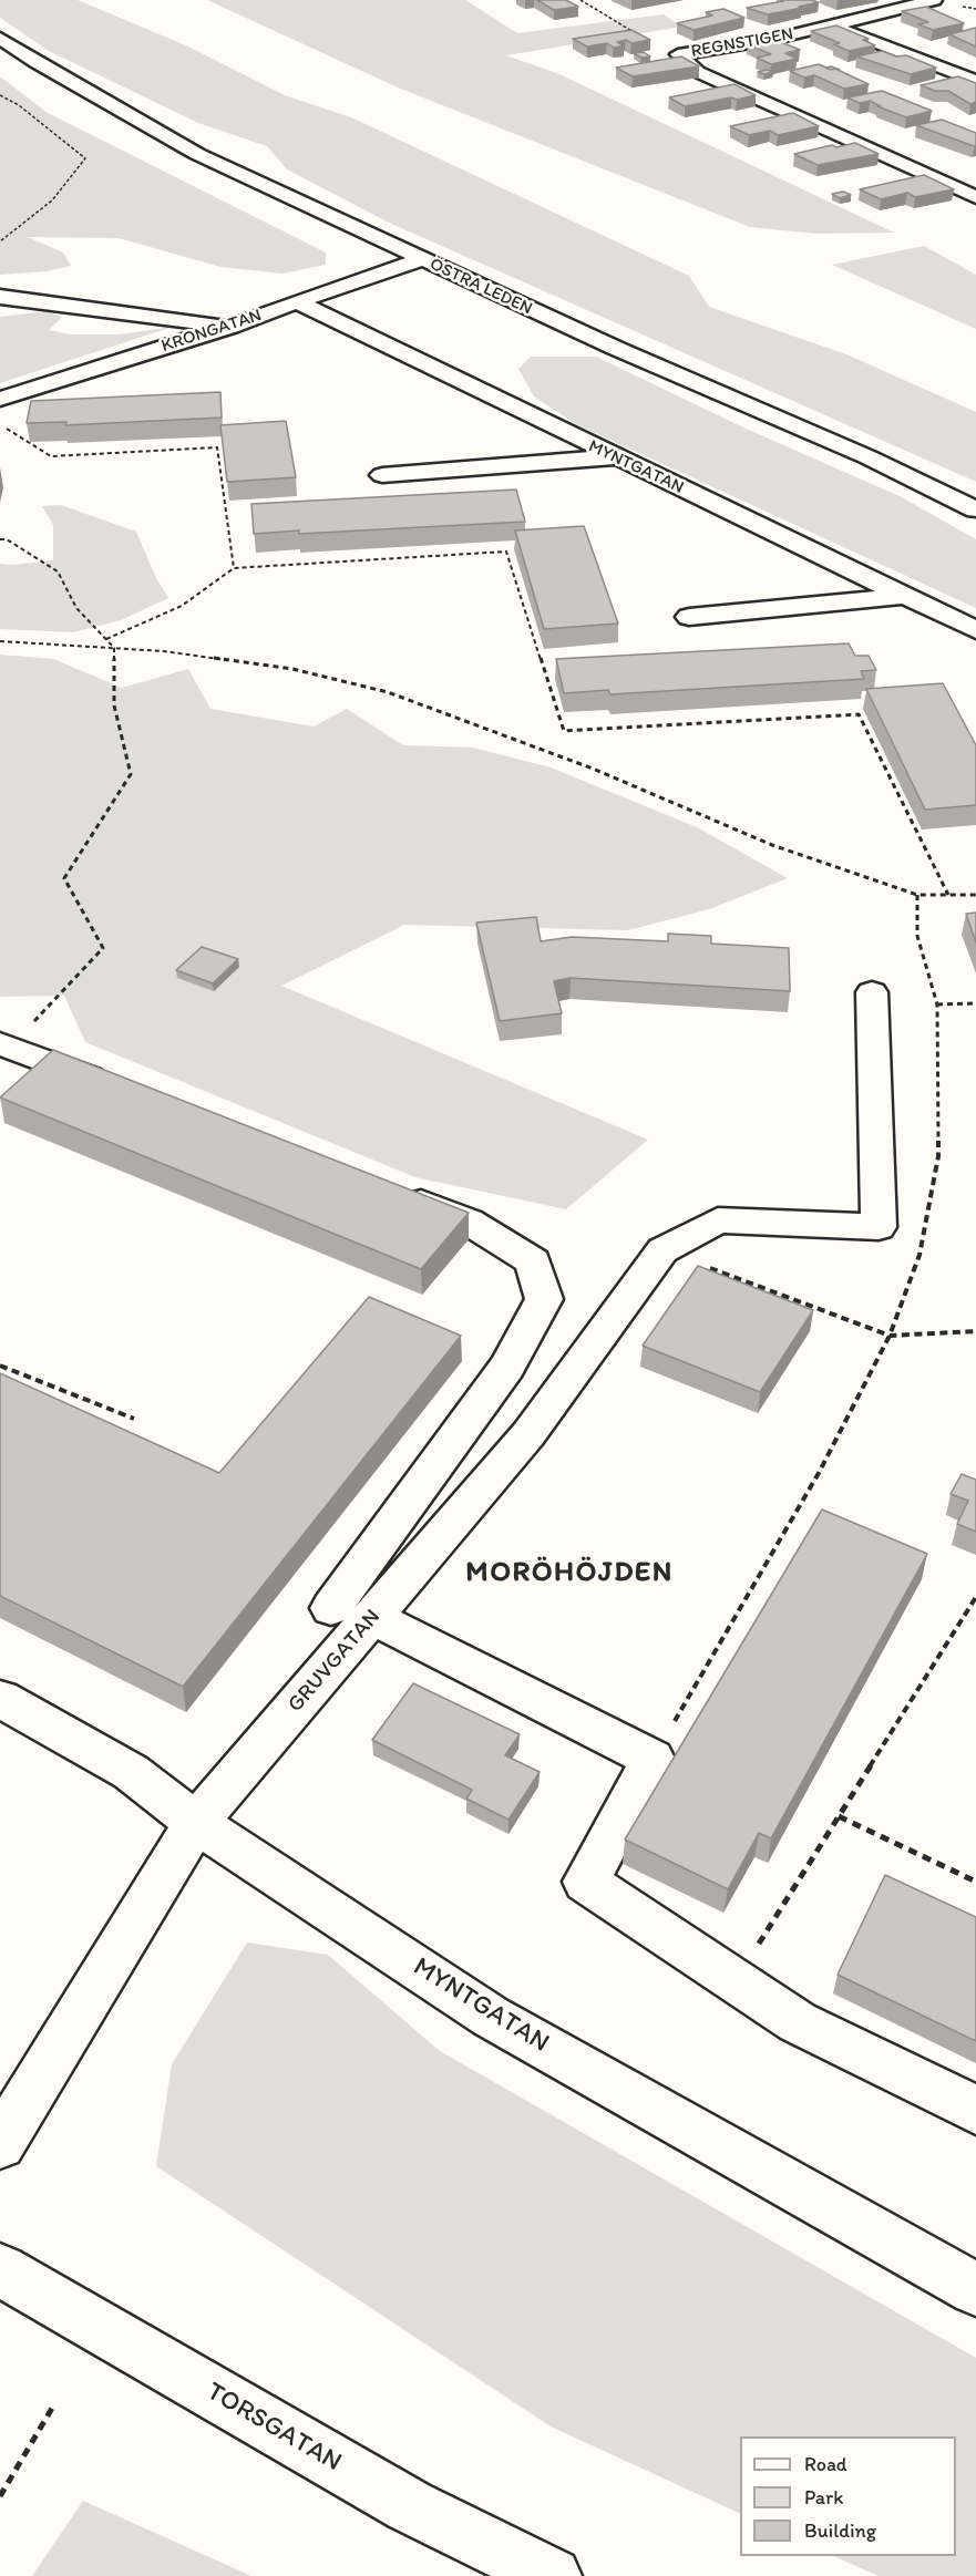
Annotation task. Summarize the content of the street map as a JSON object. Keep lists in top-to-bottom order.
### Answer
{
  "streets": {
    "street": [
      "REGNSTIGEN",
      "ÖSTRA LEDEN",
      "KRONGATAN",
      "MYNTGATAN",
      "GRUVGATAN",
      "TORSGATAN"
    ]
  },
  "crossings": [
    ["ÖSTRA LEDEN", "KRONGATAN"],
    ["KRONGATAN", "MYNTGATAN"],
    ["MYNTGATAN", "GRUVGATAN"]
  ],
  "districts": ["MORÖHÖJDEN"],
  "legend": ["Road", "Park", "Building"]
}
